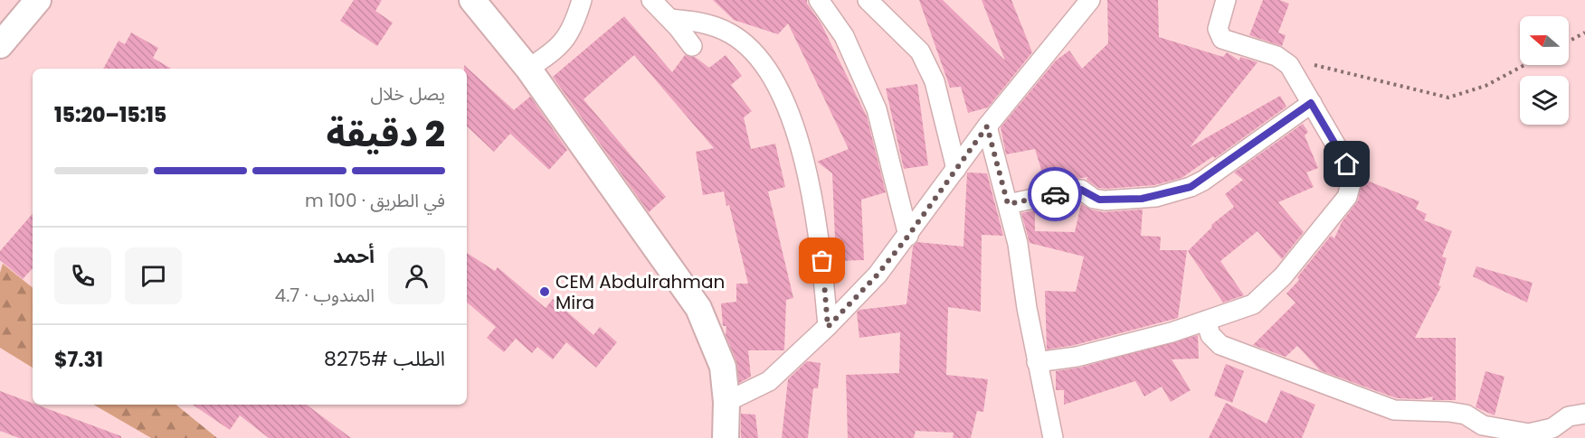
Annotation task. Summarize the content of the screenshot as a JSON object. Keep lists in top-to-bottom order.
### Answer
{
  "places": ["CEM Abdulrahman Mira"],
  "north": "left",
  "page": {
    "heading": ["2 دقيقة", "يصل خلال", "15:15–15:20"],
    "panel": [
      "أحمد",
      "المندوب · 4.7",
      "الطلب #8275",
      "$7.31"
    ],
    "bar": "في الطريق · 100 m"
  }
}
